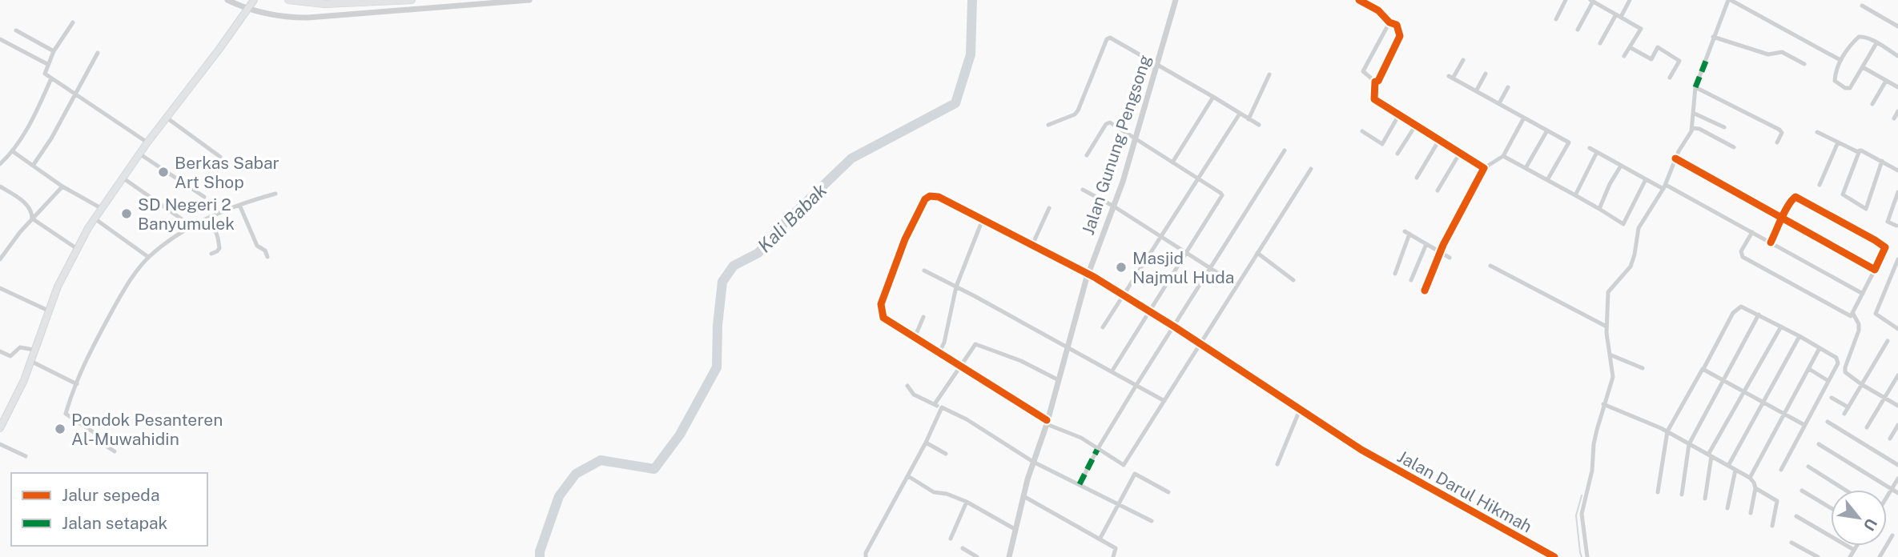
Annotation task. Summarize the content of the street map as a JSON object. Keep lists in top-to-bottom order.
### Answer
{
  "streets": {
    "street": ["Jalan Gunung Pengsong", "Jalan Darul Hikmah"]
  },
  "crossings": [
    ["Jalan Gunung Pengsong", "Jalan Darul Hikmah"]
  ],
  "water": ["Kali Babak"],
  "places": [
    "Berkas Sabar Art Shop",
    "SD Negeri 2 Banyumulek",
    "Masjid Najmul Huda",
    "Pondok Pesanteren Al-Muwahidin"
  ],
  "legend": ["Jalur sepeda", "Jalan setapak"],
  "north": "bottom right"
}
